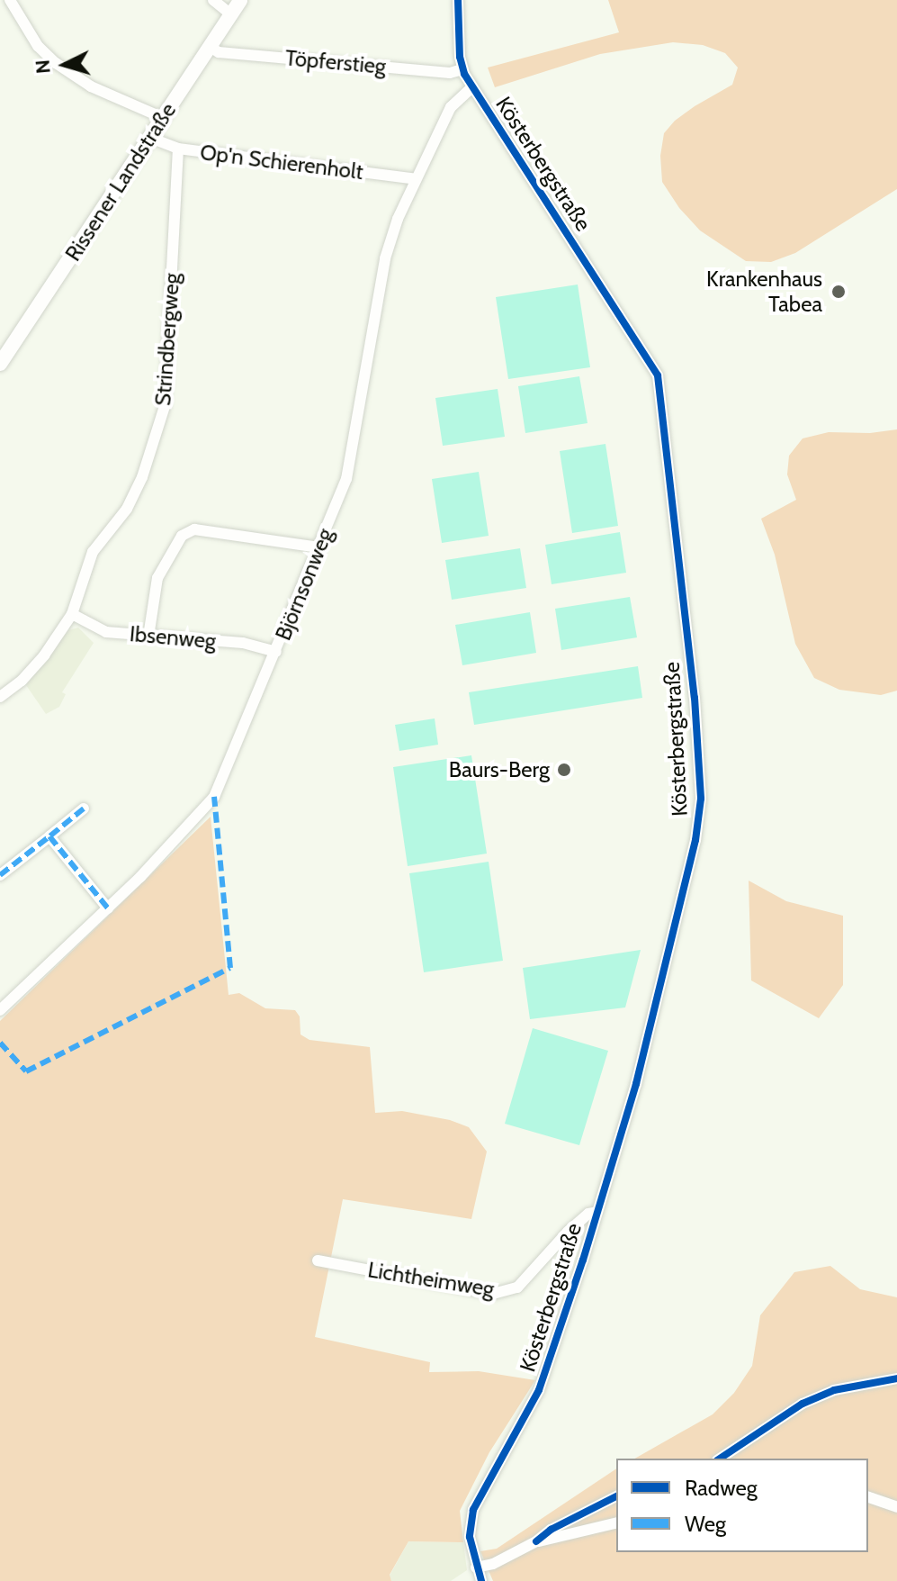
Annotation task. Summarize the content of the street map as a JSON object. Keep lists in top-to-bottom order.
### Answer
{
  "streets": {
    "main road": ["Rissener Landstraße"],
    "street": [
      "Töpferstieg",
      "Op'n Schierenholt",
      "Kösterbergstraße",
      "Strindbergweg",
      "Björnsonweg",
      "Ibsenweg",
      "Lichtheimweg"
    ]
  },
  "crossings": [
    ["Töpferstieg", "Kösterbergstraße"],
    ["Töpferstieg", "Rissener Landstraße"],
    ["Op'n Schierenholt", "Rissener Landstraße"],
    ["Op'n Schierenholt", "Strindbergweg"],
    ["Op'n Schierenholt", "Björnsonweg"],
    ["Kösterbergstraße", "Björnsonweg"],
    ["Kösterbergstraße", "Lichtheimweg"],
    ["Strindbergweg", "Ibsenweg"],
    ["Björnsonweg", "Ibsenweg"]
  ],
  "places": ["Krankenhaus Tabea", "Baurs-Berg"],
  "legend": ["Radweg", "Weg"],
  "north": "left"
}
